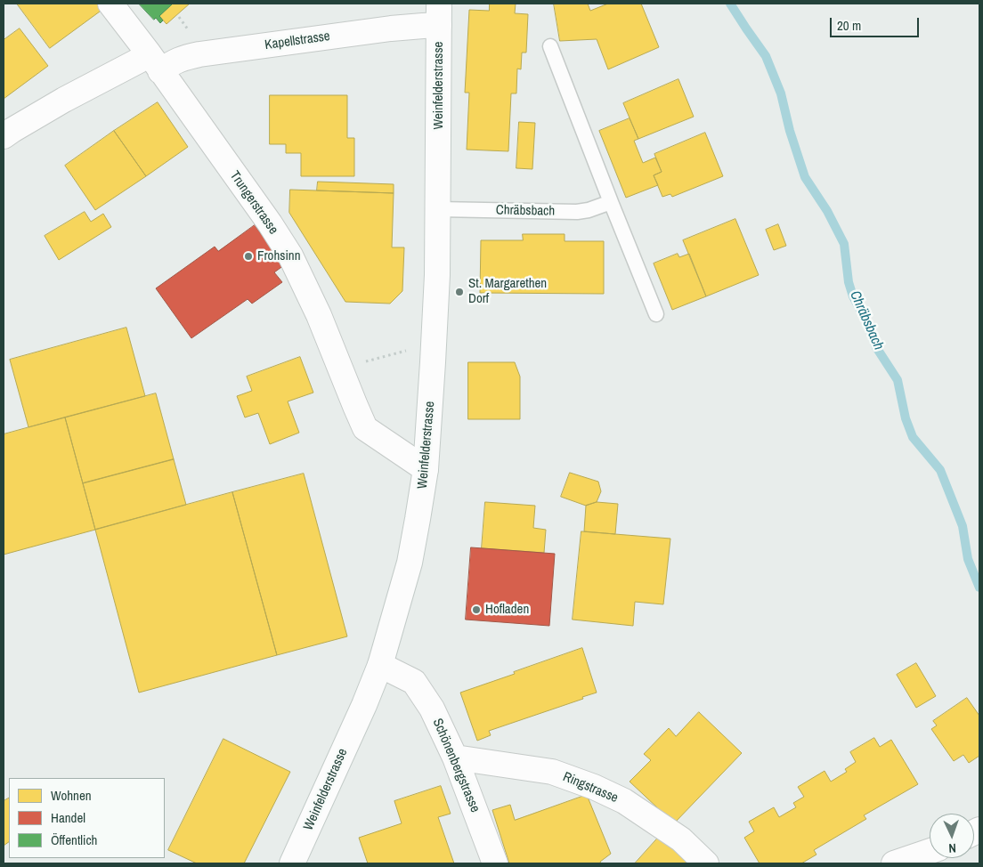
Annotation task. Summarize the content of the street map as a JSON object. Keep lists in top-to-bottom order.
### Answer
{
  "streets": {
    "street": [
      "Kapellstrasse",
      "Weinfelderstrasse",
      "Trungerstrasse",
      "Schönenbergstrasse",
      "Ringstrasse"
    ],
    "lane": ["Chräbsbach"]
  },
  "crossings": [
    ["Kapellstrasse", "Weinfelderstrasse"],
    ["Kapellstrasse", "Trungerstrasse"],
    ["Weinfelderstrasse", "Trungerstrasse"],
    ["Weinfelderstrasse", "Chräbsbach"],
    ["Weinfelderstrasse", "Schönenbergstrasse"],
    ["Schönenbergstrasse", "Ringstrasse"]
  ],
  "water": ["Chräbsbach"],
  "places": ["Frohsinn", "St. Margarethen Dorf", "Hofladen"],
  "legend": ["Wohnen", "Handel", "Öffentlich"],
  "scale_bar": "20 m",
  "north": "bottom"
}
